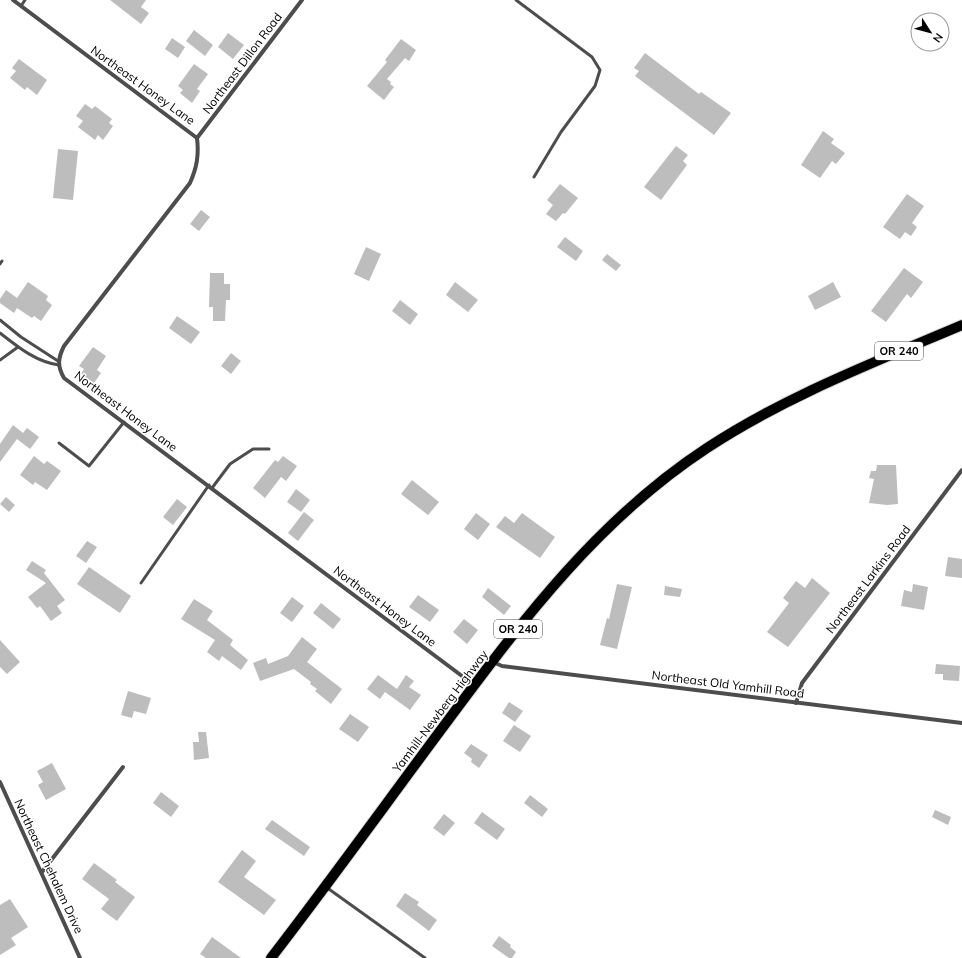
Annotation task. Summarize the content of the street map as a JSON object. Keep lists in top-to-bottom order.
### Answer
{
  "streets": {
    "main road": ["OR 240", "Yamhill-Newberg Highway"],
    "street": [
      "Northeast Dillon Road",
      "Northeast Honey Lane",
      "Northeast Larkins Road",
      "Northeast Old Yamhill Road",
      "Northeast Chehalem Drive"
    ]
  },
  "crossings": [
    ["Northeast Dillon Road", "Northeast Honey Lane"],
    ["Northeast Honey Lane", "Yamhill-Newberg Highway"],
    ["Northeast Larkins Road", "Northeast Old Yamhill Road"],
    ["Northeast Old Yamhill Road", "Yamhill-Newberg Highway"]
  ],
  "north": "bottom right"
}
